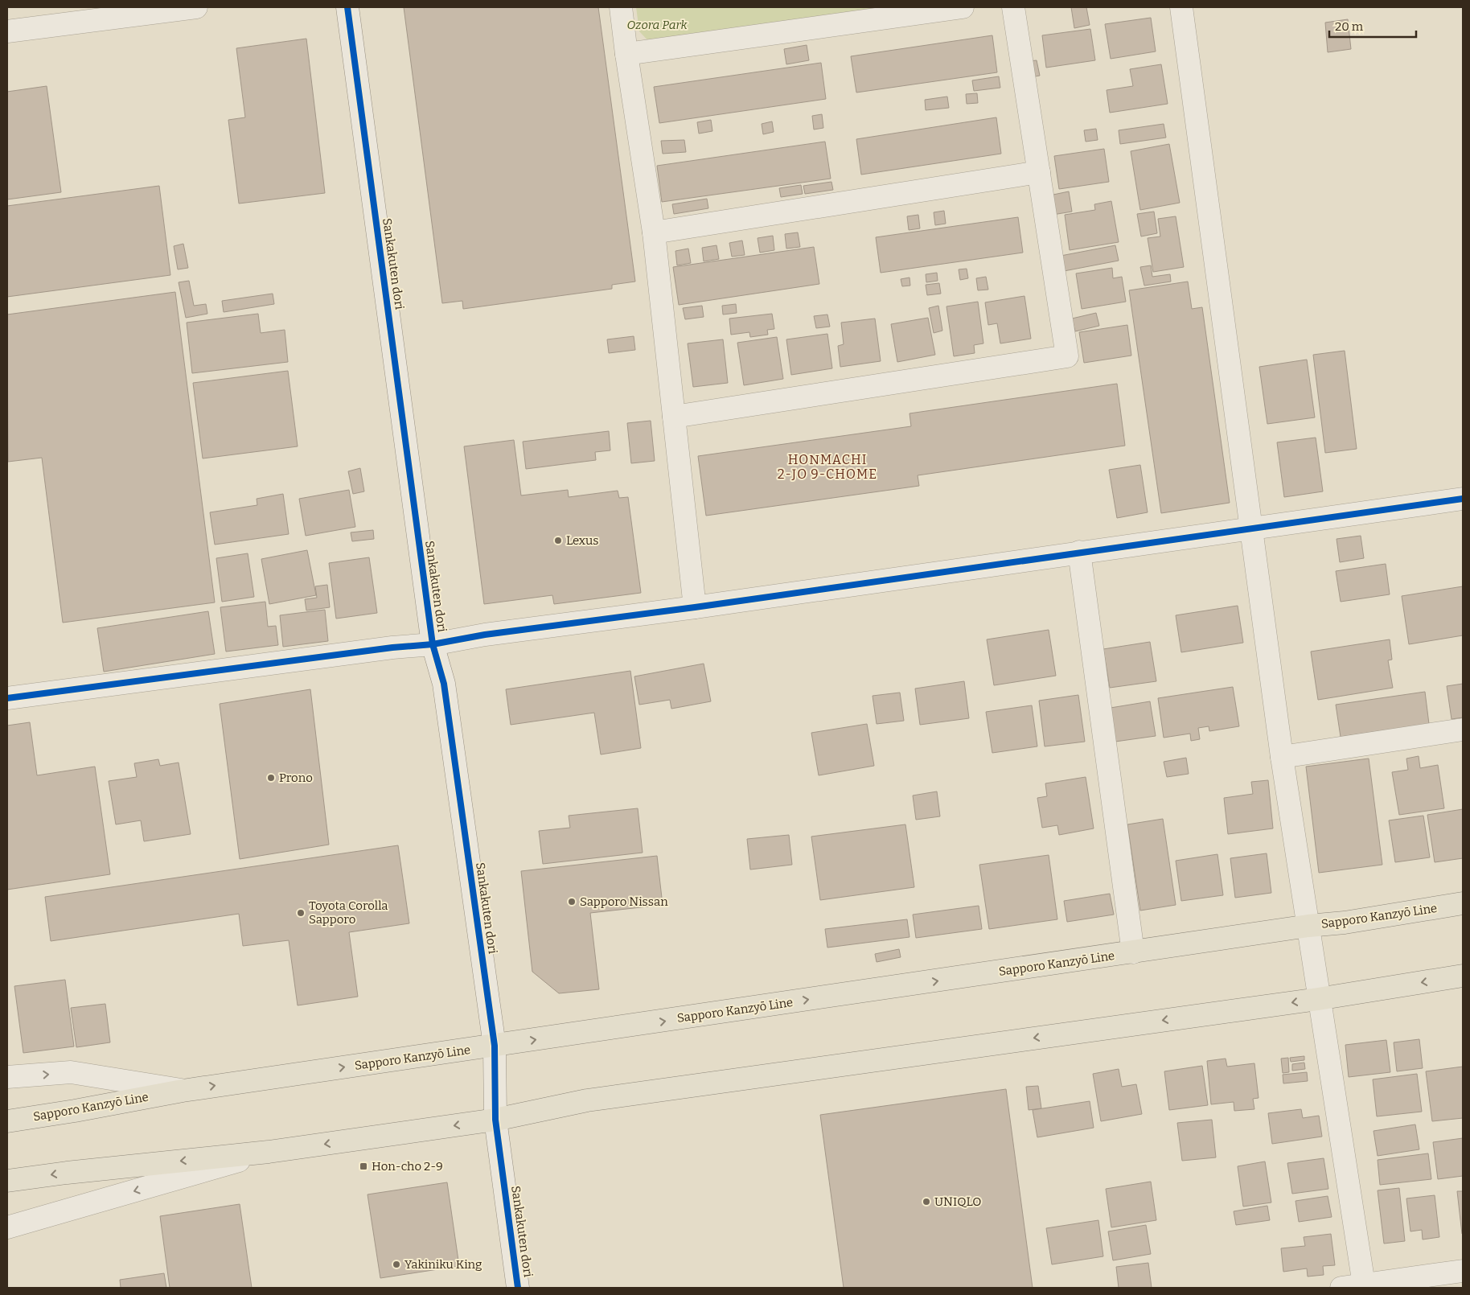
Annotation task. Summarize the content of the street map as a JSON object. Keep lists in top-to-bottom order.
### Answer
{
  "streets": {
    "main road": ["Sapporo Kanzyō Line"],
    "street": ["Sankakuten dori"]
  },
  "crossings": [
    ["Sankakuten dori", "Sapporo Kanzyō Line"]
  ],
  "districts": ["HONMACHI 2-JO 9-CHOME"],
  "parks": ["Ozora Park"],
  "places": {
    "other": [
      "Lexus",
      "Prono",
      "Sapporo Nissan",
      "Toyota Corolla Sapporo",
      "UNIQLO",
      "Yakiniku King"
    ],
    "transit": ["Hon-cho 2-9"]
  },
  "scale_bar": "20 m"
}
